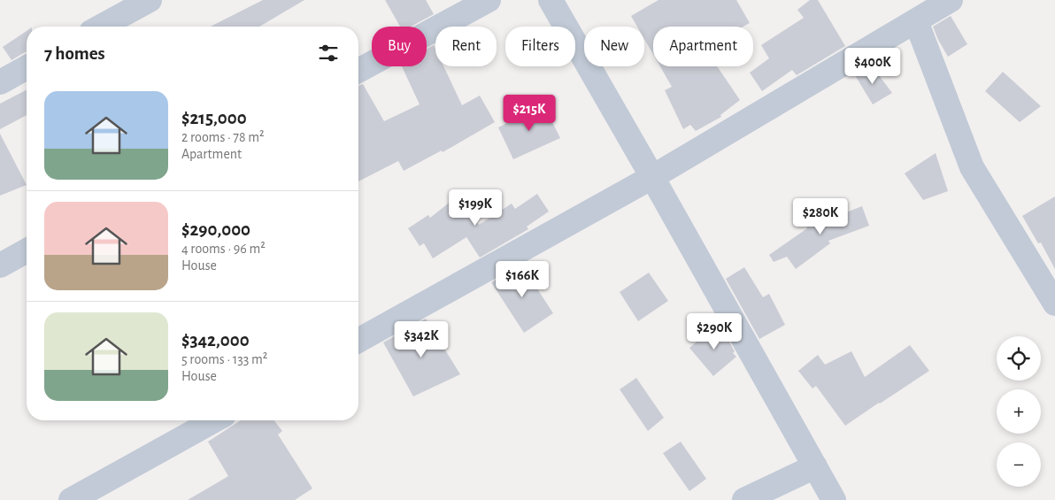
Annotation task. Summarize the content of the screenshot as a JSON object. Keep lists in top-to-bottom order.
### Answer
{
  "page": {
    "chip": [
      "Buy",
      "Rent",
      "Filters",
      "New",
      "Apartment"
    ],
    "heading": "7 homes",
    "price": [
      "$400K",
      "$215K",
      "$199K",
      "$280K",
      "$166K",
      "$290K",
      "$342K"
    ],
    "list": [
      {
        "name": "$215,000",
        "note": "2 rooms · 78 m² · Apartment"
      },
      {
        "name": "$290,000",
        "note": "4 rooms · 96 m² · House"
      },
      {
        "name": "$342,000",
        "note": "5 rooms · 133 m² · House"
      }
    ],
    "map_buttons": ["+", "−"]
  }
}
